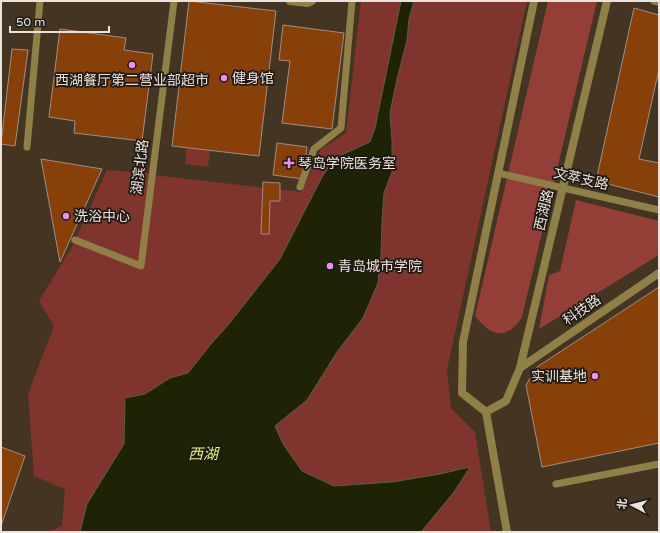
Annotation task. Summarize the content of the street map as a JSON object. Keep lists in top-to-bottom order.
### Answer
{
  "streets": {
    "street": ["西湖路", "科技路"],
    "lane": ["湖滨北路", "文萃支路"]
  },
  "crossings": [
    ["西湖路", "科技路"]
  ],
  "water": ["西湖"],
  "places": {
    "other": [
      "西湖餐厅第二营业部超市",
      "健身馆",
      "洗浴中心",
      "青岛城市学院",
      "实训基地"
    ],
    "health": ["琴岛学院医务室"]
  },
  "scale_bar": "50 m",
  "north": "left"
}
